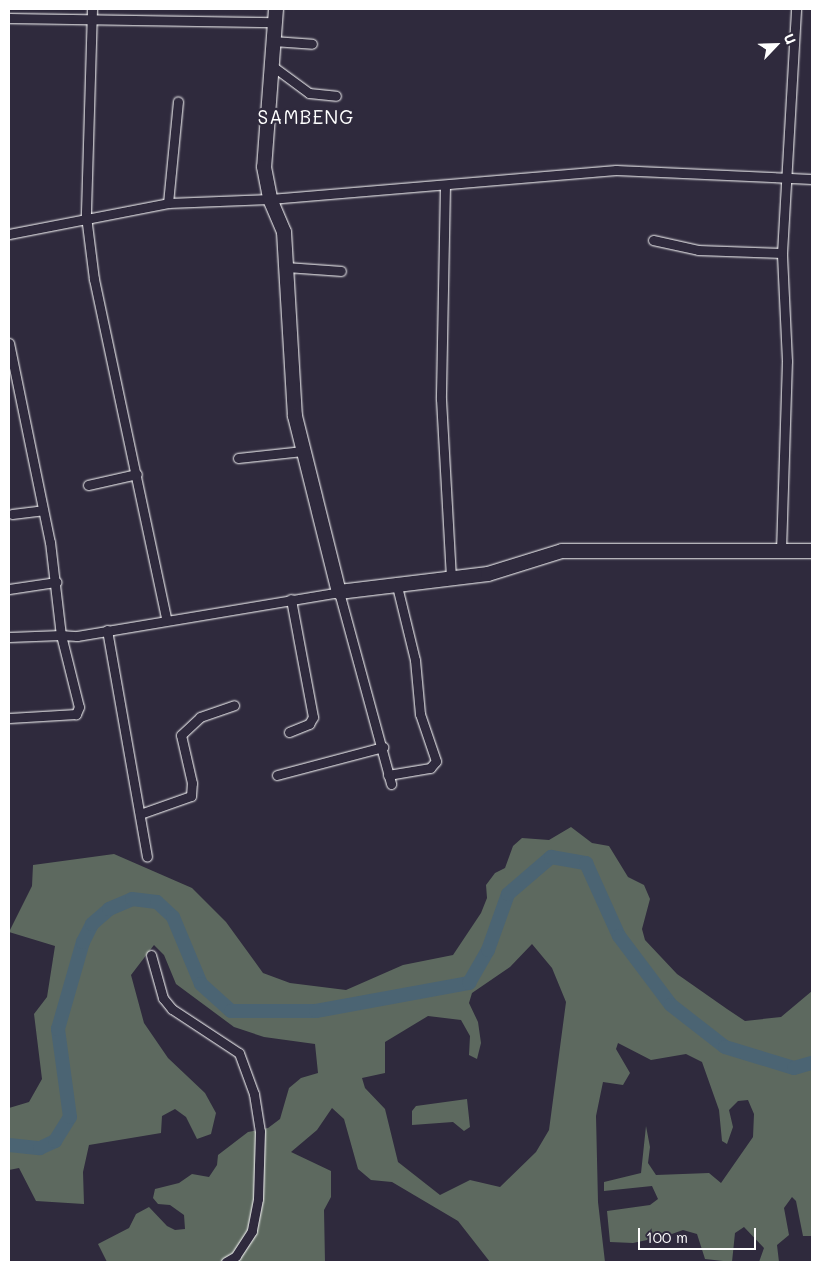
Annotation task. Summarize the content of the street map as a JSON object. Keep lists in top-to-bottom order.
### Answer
{
  "districts": ["SAMBENG"],
  "scale_bar": "100 m",
  "north": "top right"
}
